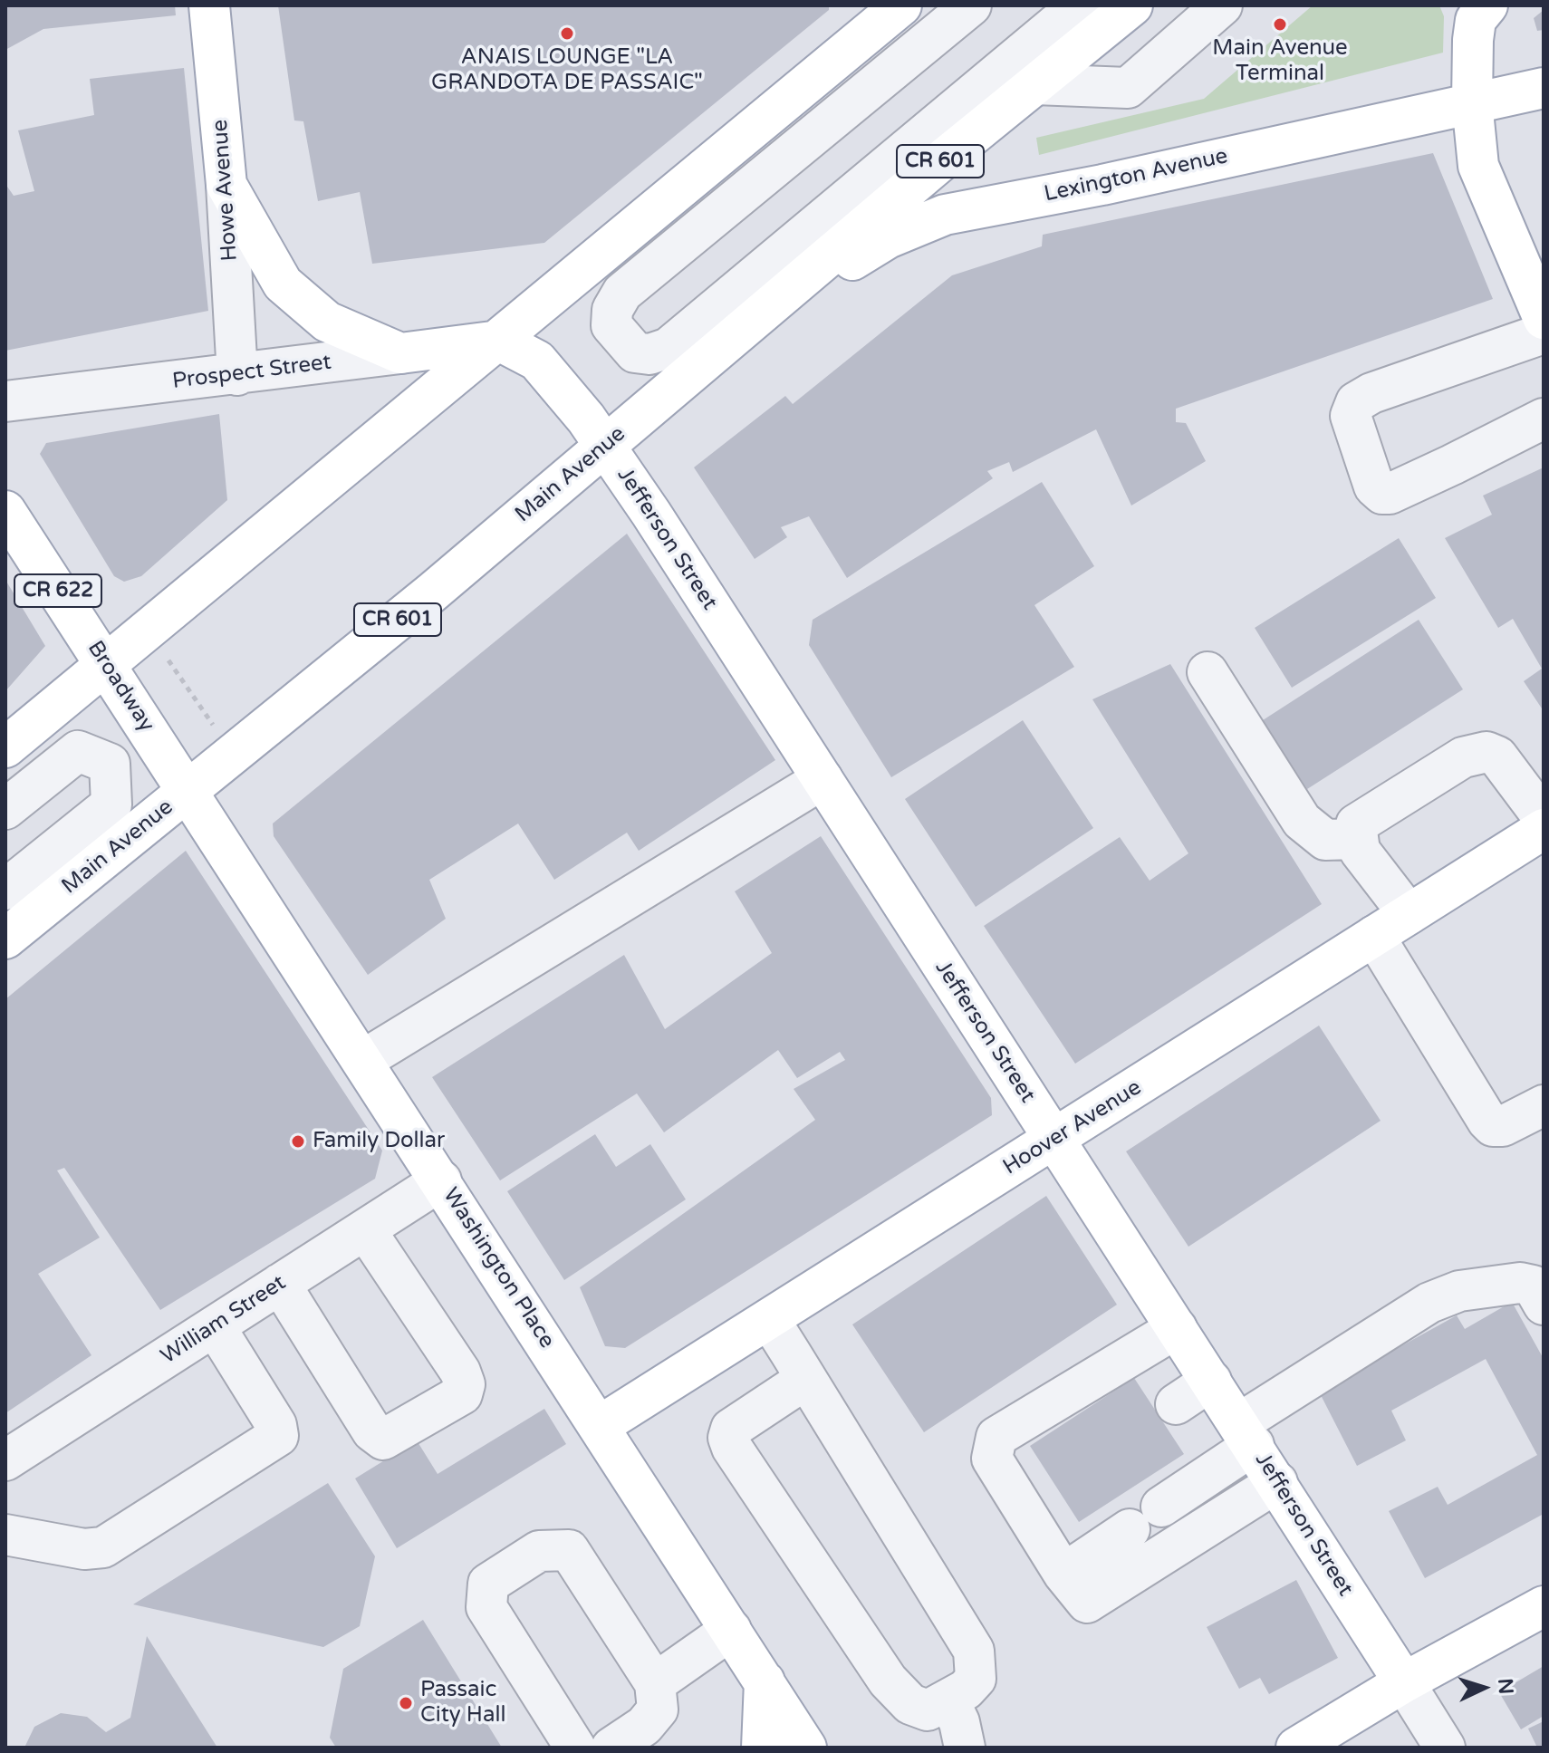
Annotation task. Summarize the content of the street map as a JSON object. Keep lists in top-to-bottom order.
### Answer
{
  "streets": {
    "main road": [
      "CR 601",
      "Lexington Avenue",
      "Howe Avenue",
      "Prospect Street",
      "Main Avenue",
      "Jefferson Street",
      "CR 622",
      "Broadway",
      "Hoover Avenue",
      "Washington Place"
    ],
    "street": ["William Street"]
  },
  "crossings": [
    ["Lexington Avenue", "Main Avenue"],
    ["Howe Avenue", "Prospect Street"],
    ["Prospect Street", "Jefferson Street"],
    ["Main Avenue", "Jefferson Street"],
    ["Main Avenue", "Broadway"],
    ["Main Avenue", "Washington Place"],
    ["Jefferson Street", "Hoover Avenue"],
    ["Broadway", "Washington Place"],
    ["Hoover Avenue", "Washington Place"],
    ["Washington Place", "William Street"]
  ],
  "places": [
    "Main Avenue Terminal",
    "ANAIS LOUNGE \"LA GRANDOTA DE PASSAIC\"",
    "Family Dollar",
    "Passaic City Hall"
  ],
  "north": "right"
}
